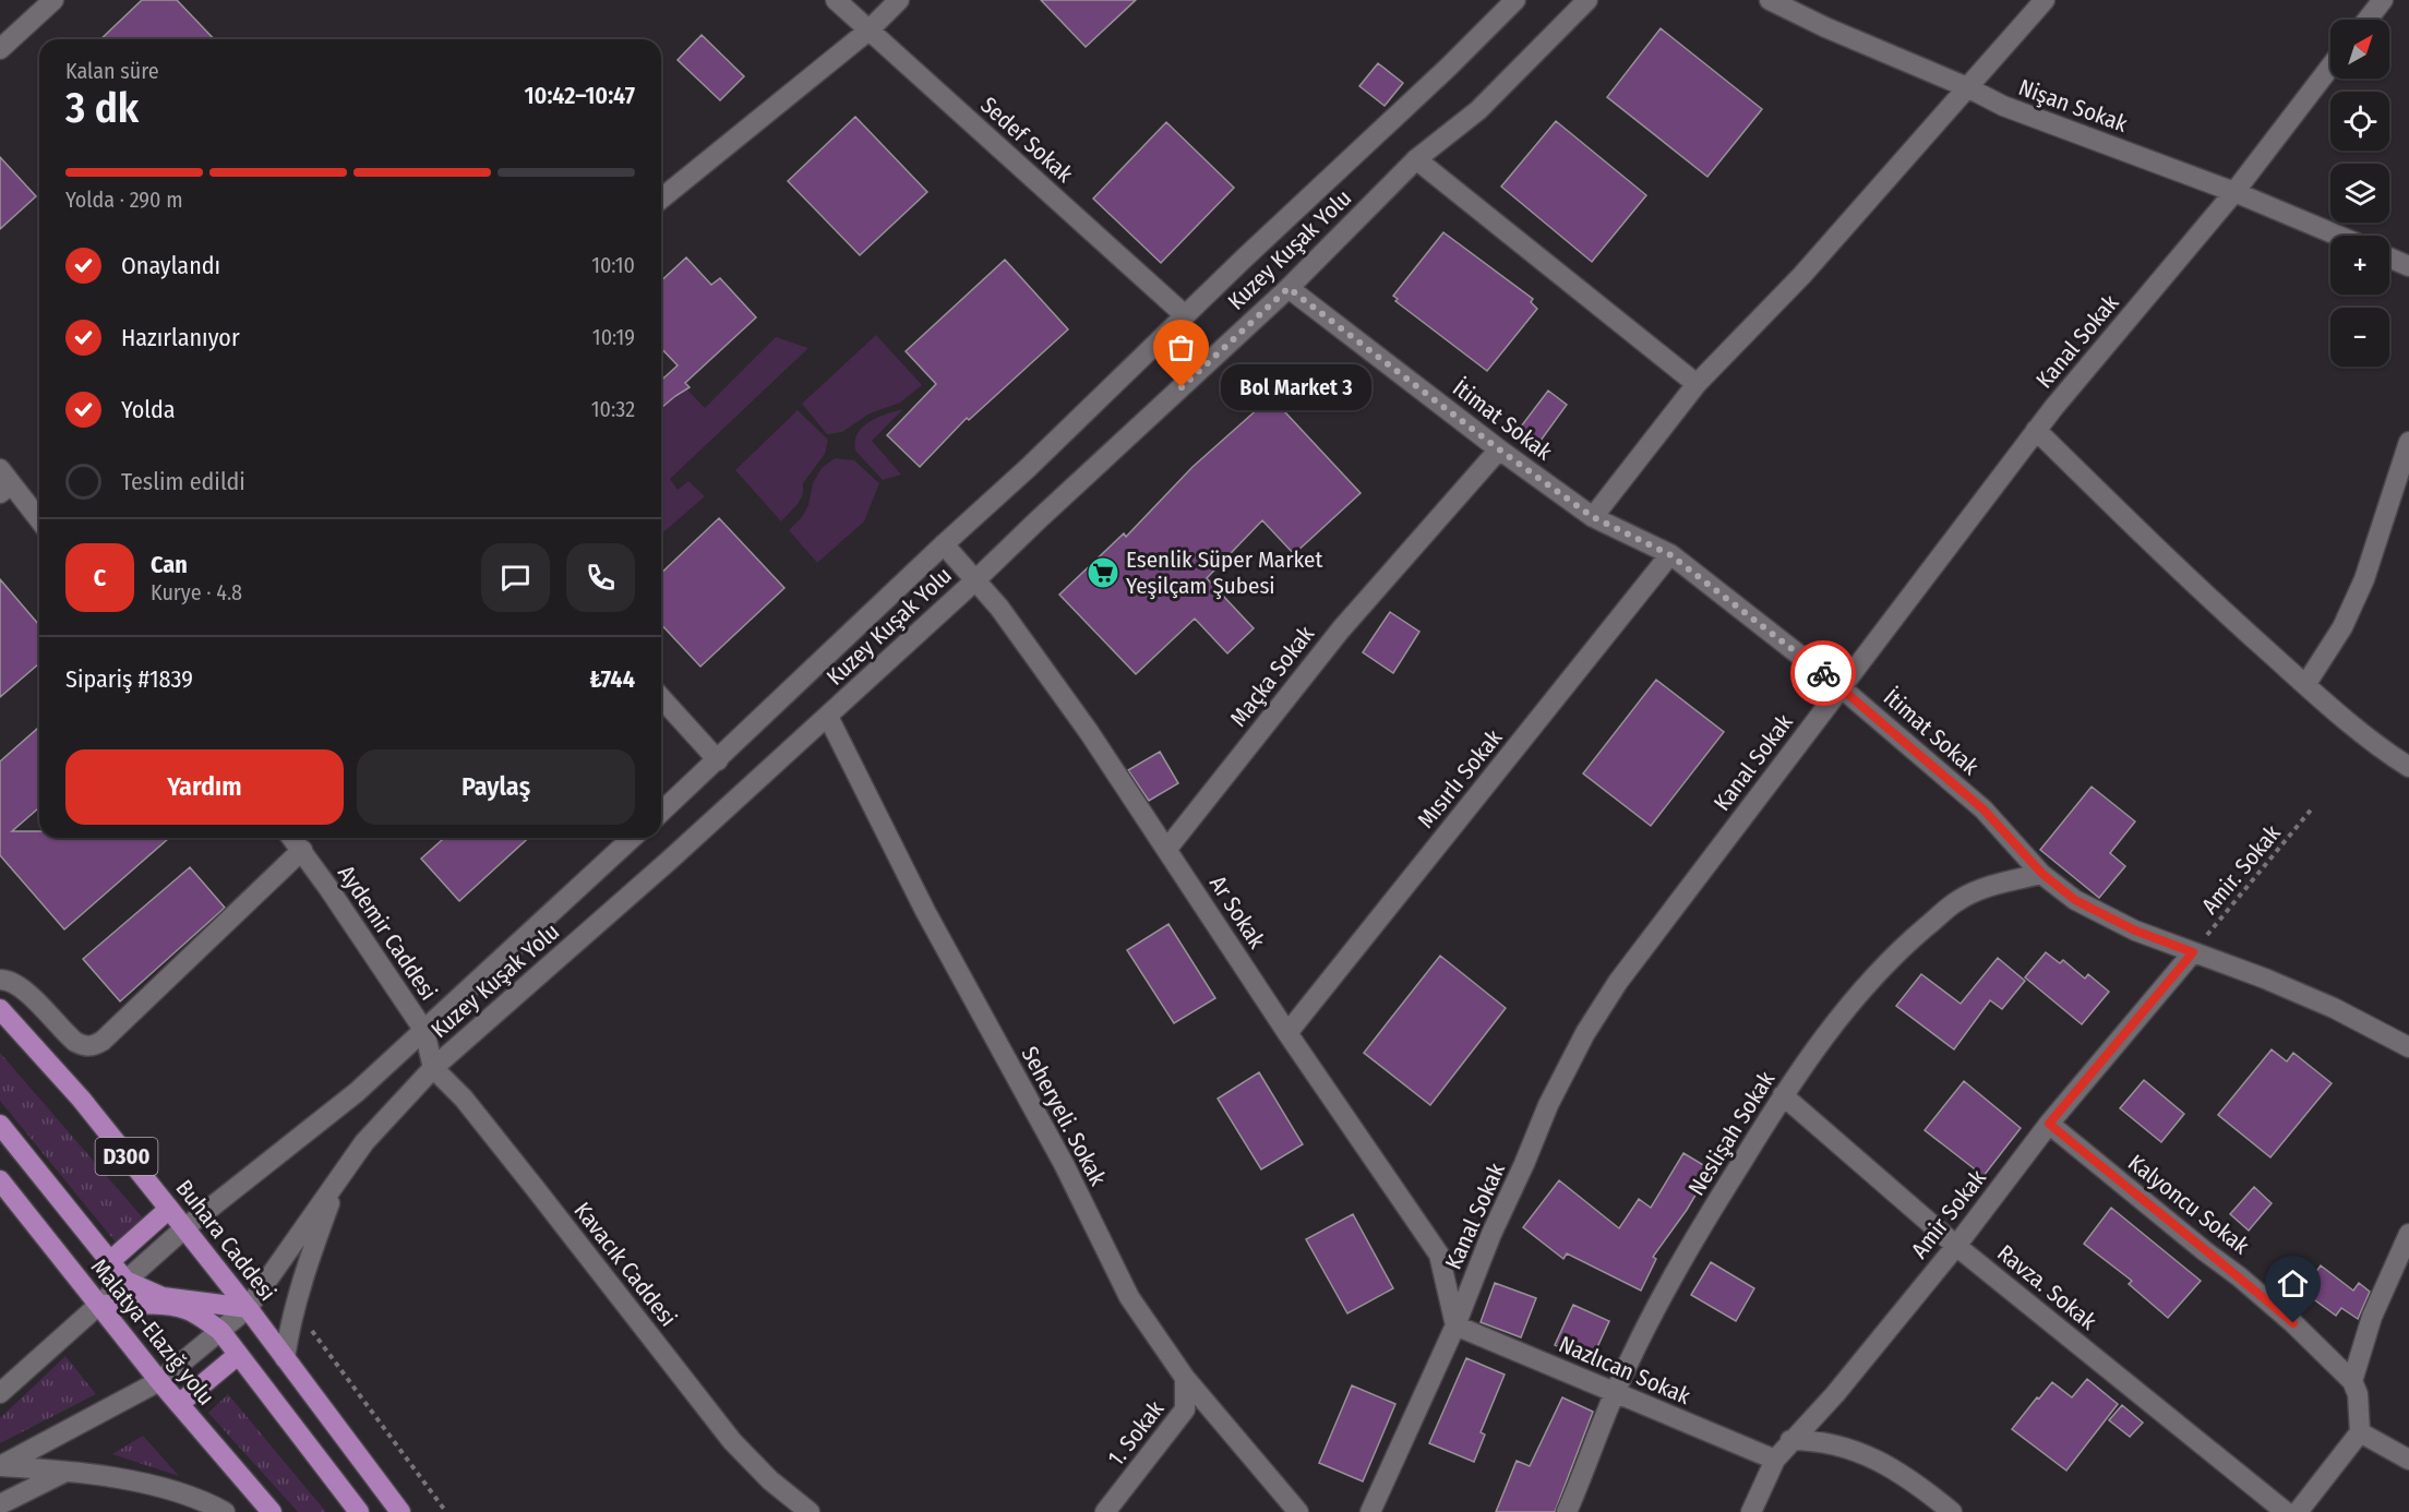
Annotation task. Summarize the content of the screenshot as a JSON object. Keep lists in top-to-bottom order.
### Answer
{
  "streets": {
    "highway": ["D300", "Buhara Caddesi", "Malatya-Elazığ yolu"],
    "street": [
      "Nişan Sokak",
      "Sedef Sokak",
      "Kuzey Kuşak Yolu",
      "Kanal Sokak",
      "İtimat Sokak",
      "Maçka Sokak",
      "Mısırlı Sokak",
      "Ar Sokak",
      "Aydemir Caddesi",
      "Seheryeli. Sokak",
      "Neslişah Sokak",
      "Kalyoncu Sokak",
      "Amir Sokak",
      "Kavacık Caddesi",
      "Ravza. Sokak",
      "Nazlıcan Sokak",
      "1. Sokak"
    ],
    "path": ["Amir. Sokak"]
  },
  "crossings": [
    ["Nişan Sokak", "Kanal Sokak"],
    ["Sedef Sokak", "Kuzey Kuşak Yolu"],
    ["Kuzey Kuşak Yolu", "İtimat Sokak"],
    ["Kuzey Kuşak Yolu", "Ar Sokak"],
    ["Kuzey Kuşak Yolu", "Aydemir Caddesi"],
    ["Kuzey Kuşak Yolu", "Seheryeli. Sokak"],
    ["Kuzey Kuşak Yolu", "Buhara Caddesi"],
    ["Kuzey Kuşak Yolu", "Kavacık Caddesi"],
    ["Kuzey Kuşak Yolu", "Malatya-Elazığ yolu"],
    ["Kanal Sokak", "İtimat Sokak"],
    ["Kanal Sokak", "Ar Sokak"],
    ["Kanal Sokak", "Nazlıcan Sokak"],
    ["İtimat Sokak", "Maçka Sokak"],
    ["İtimat Sokak", "Mısırlı Sokak"],
    ["İtimat Sokak", "Amir. Sokak"],
    ["İtimat Sokak", "Neslişah Sokak"],
    ["İtimat Sokak", "Amir Sokak"],
    ["Maçka Sokak", "Ar Sokak"],
    ["Mısırlı Sokak", "Ar Sokak"],
    ["Amir. Sokak", "Amir Sokak"],
    ["Ar Sokak", "Nazlıcan Sokak"],
    ["Seheryeli. Sokak", "1. Sokak"],
    ["Neslişah Sokak", "Ravza. Sokak"],
    ["Neslişah Sokak", "Nazlıcan Sokak"],
    ["Kalyoncu Sokak", "Amir Sokak"],
    ["Amir Sokak", "Ravza. Sokak"],
    ["Amir Sokak", "Nazlıcan Sokak"]
  ],
  "places": {
    "other": ["Bol Market 3"],
    "supermarket": ["Esenlik Süper Market Yeşilçam Şubesi"]
  },
  "north": "top right",
  "page": {
    "map_buttons": ["+", "−"],
    "heading": ["3 dk", "Kalan süre", "10:42–10:47"],
    "panel": [
      "Can",
      "Kurye · 4.8",
      "Sipariş #1839",
      "₺744"
    ],
    "bar": "Yolda · 290 m",
    "list": [
      ["Onaylandı", "10:10"],
      ["Hazırlanıyor", "10:19"],
      ["Yolda", "10:32"],
      "Teslim edildi"
    ],
    "bubble": "Bol Market 3",
    "round": "C",
    "buttons": ["Yardım", "Paylaş"]
  }
}
